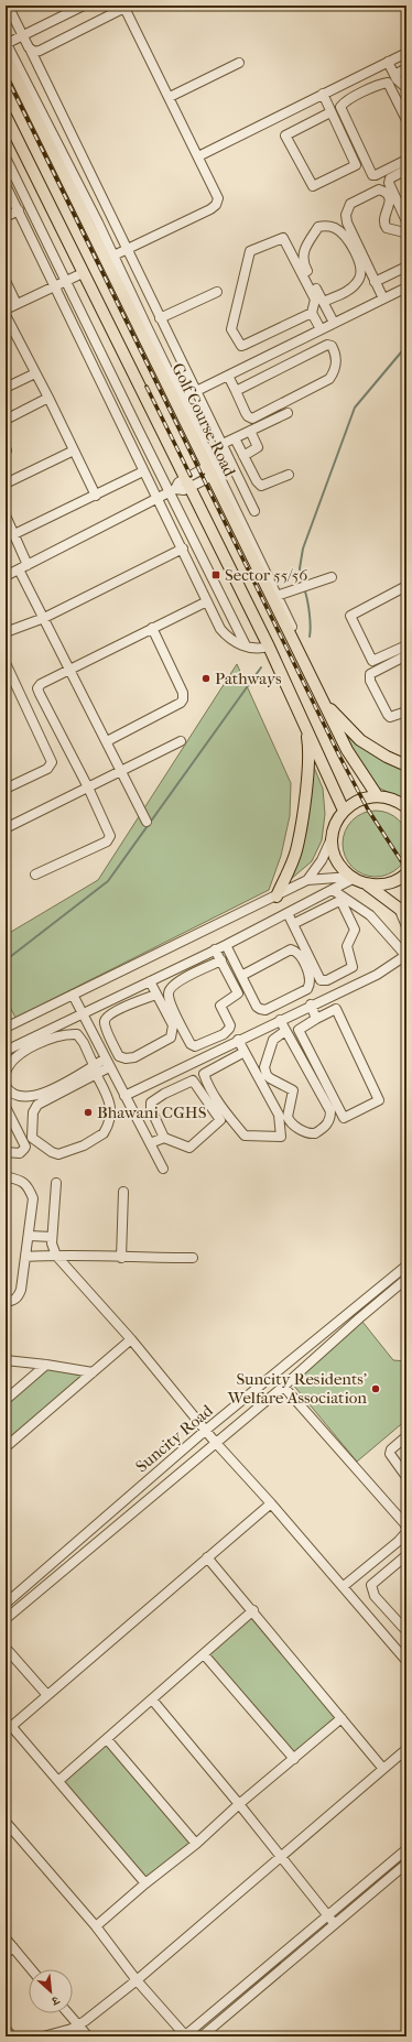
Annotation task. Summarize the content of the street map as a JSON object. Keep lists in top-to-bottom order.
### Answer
{
  "streets": {
    "main road": ["Golf Course Road"],
    "street": ["Suncity Road"]
  },
  "places": {
    "transit": ["Sector 55/56"],
    "other": ["Pathways", "Bhawani CGHS", "Suncity Residents' Welfare Association"]
  },
  "north": "bottom right"
}
